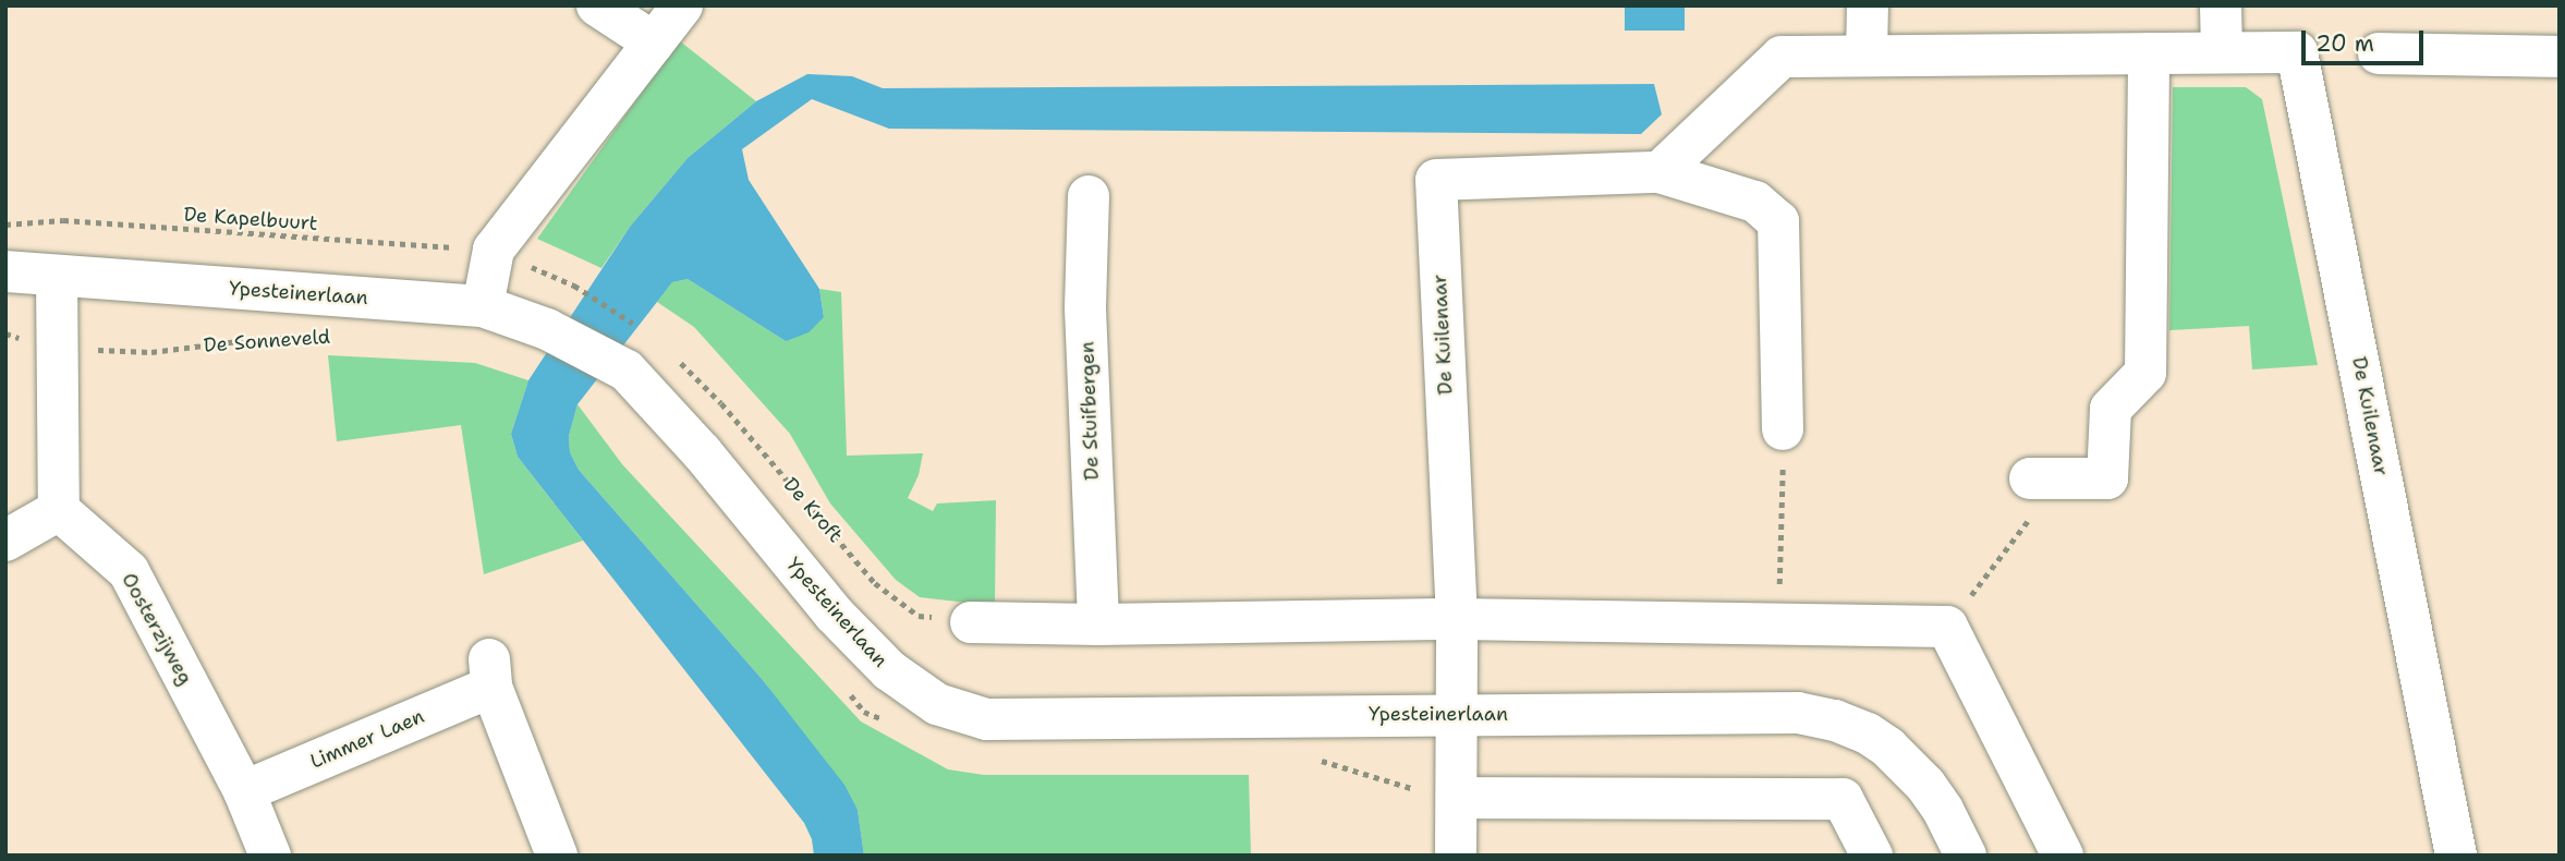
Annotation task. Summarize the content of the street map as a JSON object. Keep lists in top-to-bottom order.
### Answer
{
  "streets": {
    "street": [
      "Ypesteinerlaan",
      "De Kuilenaar",
      "De Stuifbergen",
      "Oosterzijweg",
      "Limmer Laen"
    ],
    "path": ["De Kapelbuurt", "De Sonneveld", "De Kroft"]
  },
  "crossings": [
    ["Ypesteinerlaan", "De Kuilenaar"],
    ["Oosterzijweg", "Limmer Laen"]
  ],
  "scale_bar": "20 m"
}
